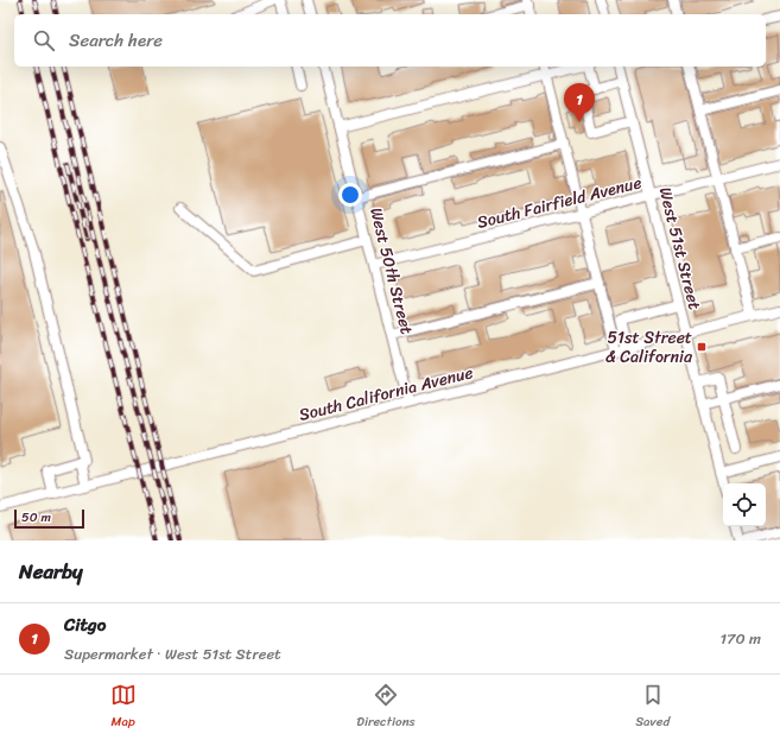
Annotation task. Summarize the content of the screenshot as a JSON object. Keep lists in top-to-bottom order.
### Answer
{
  "streets": {
    "street": [
      "South Fairfield Avenue",
      "West 51st Street",
      "West 50th Street",
      "South California Avenue"
    ]
  },
  "crossings": [
    ["South Fairfield Avenue", "West 51st Street"],
    ["South Fairfield Avenue", "West 50th Street"],
    ["West 51st Street", "South California Avenue"],
    ["West 50th Street", "South California Avenue"]
  ],
  "places": {
    "transit": ["51st Street & California"]
  },
  "scale_bar": "50 m",
  "page": {
    "search": "Search here",
    "pins": "1",
    "scale": "50 m",
    "heading": "Nearby",
    "list": [
      {
        "mark": "1",
        "name": "Citgo",
        "note": "Supermarket · West 51st Street",
        "value": "170 m"
      }
    ],
    "nav": ["Map", "Directions", "Saved"]
  }
}
